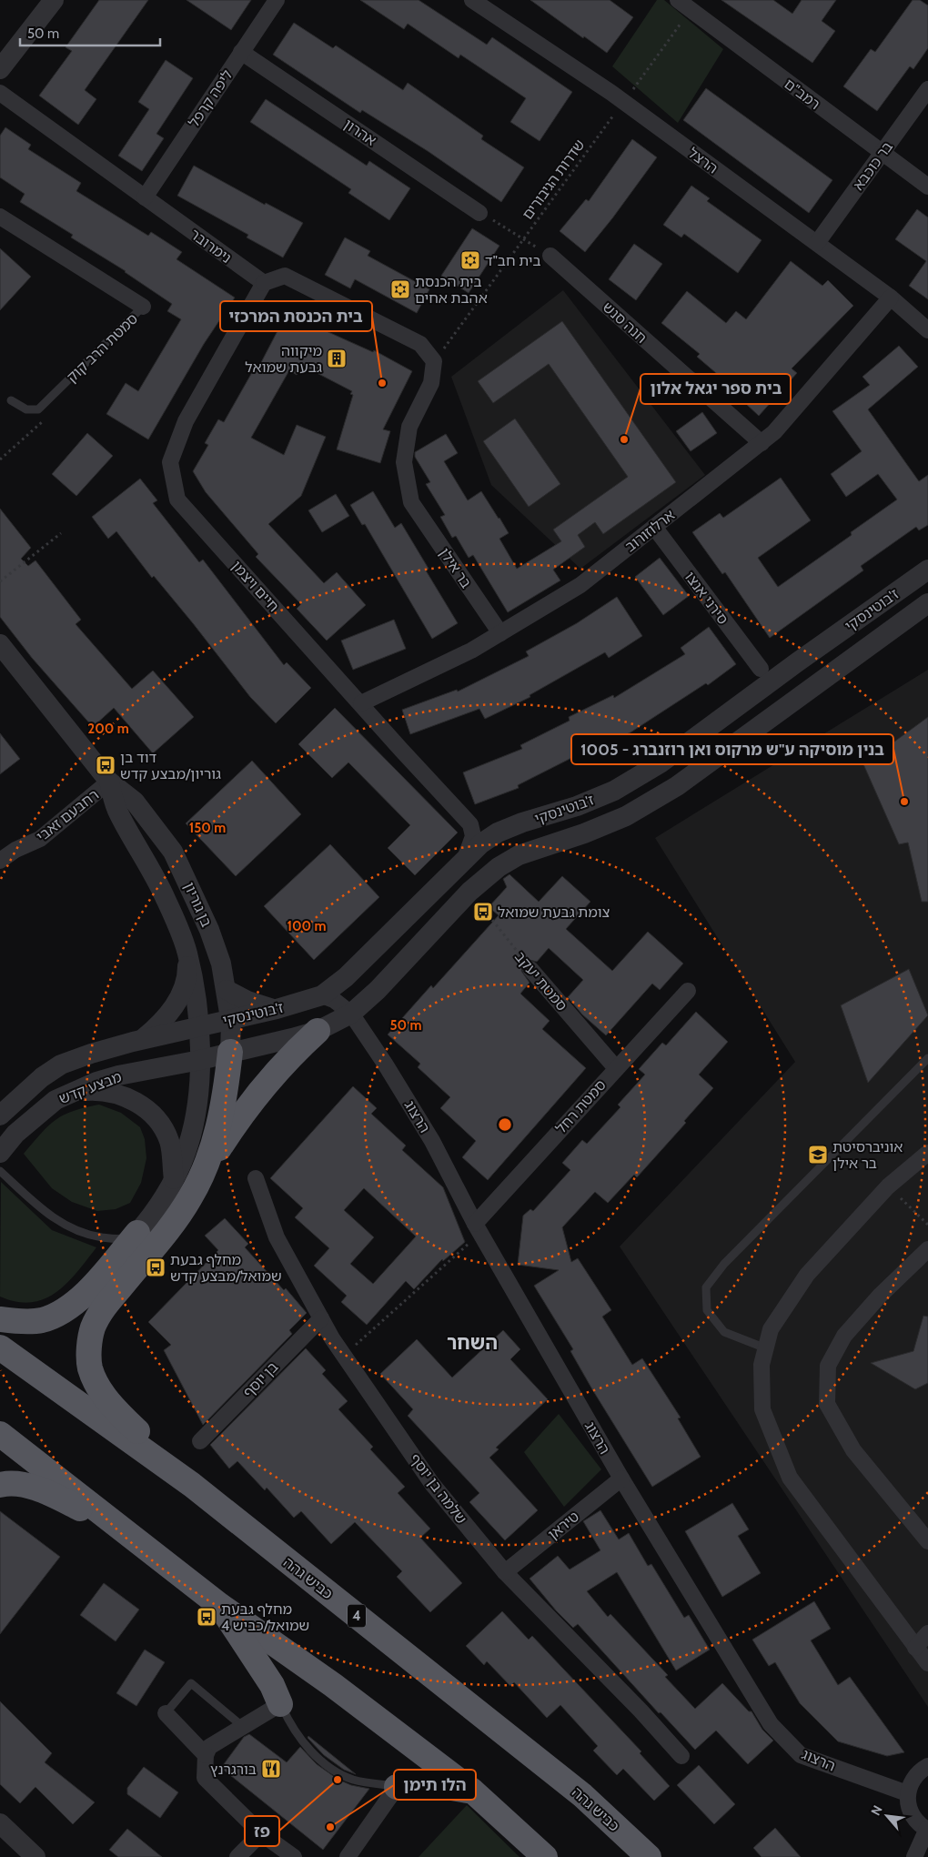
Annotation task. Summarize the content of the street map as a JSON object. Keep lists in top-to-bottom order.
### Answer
{
  "streets": {
    "highway": ["כביש גהה", "4"],
    "street": [
      "רמב\"ם",
      "ליפה קרפל",
      "אהרון",
      "הרצל",
      "בר כוכבא",
      "נימרובר",
      "חנה סנש",
      "סמטת הרב קוק",
      "ארלוזורוב",
      "בר אילן",
      "חיים ויצמן",
      "סירני אנצו",
      "ז'בוטינסקי",
      "רחבעם זאבי",
      "בן גוריון",
      "סמטת יעקב",
      "מבצע קדש",
      "סמטת רחל",
      "הרצוג",
      "בן יוסף",
      "שלמה בן יוסף",
      "טיראן"
    ],
    "path": ["שדרות הגיבורים"]
  },
  "crossings": [
    ["רמב\"ם", "בר כוכבא"],
    ["רמב\"ם", "שדרות הגיבורים"],
    ["ליפה קרפל", "אהרון"],
    ["ליפה קרפל", "נימרובר"],
    ["הרצל", "בר כוכבא"],
    ["הרצל", "שדרות הגיבורים"],
    ["הרצל", "ארלוזורוב"],
    ["שדרות הגיבורים", "בר אילן"],
    ["נימרובר", "חיים ויצמן"],
    ["חנה סנש", "ארלוזורוב"],
    ["ארלוזורוב", "בר אילן"],
    ["ארלוזורוב", "חיים ויצמן"],
    ["ארלוזורוב", "סירני אנצו"],
    ["חיים ויצמן", "ז'בוטינסקי"],
    ["ז'בוטינסקי", "בן גוריון"],
    ["ז'בוטינסקי", "סמטת יעקב"],
    ["ז'בוטינסקי", "מבצע קדש"],
    ["ז'בוטינסקי", "הרצוג"],
    ["רחבעם זאבי", "בן גוריון"],
    ["בן גוריון", "מבצע קדש"],
    ["סמטת יעקב", "סמטת רחל"],
    ["סמטת רחל", "הרצוג"],
    ["הרצוג", "טיראן"],
    ["בן יוסף", "שלמה בן יוסף"],
    ["שלמה בן יוסף", "טיראן"]
  ],
  "districts": ["השחר"],
  "places": {
    "synagogue": ["בית חב\"ד", "בית הכנסת אהבת אחים"],
    "building": ["מיקווה גבעת שמואל"],
    "other": [
      "בית הכנסת המרכזי",
      "בית ספר יגאל אלון",
      "1005 - בנין מוסיקה ע\"ש מרקוס ואן רוזנברג",
      "פז",
      "הלו תימן"
    ],
    "bus stop": [
      "דוד בן גוריון/מבצע קדש",
      "צומת גבעת שמואל",
      "מחלף גבעת שמואל/מבצע קדש",
      "מחלף גבעת שמואל/כביש 4"
    ],
    "school or university": ["אוניברסיטת בר אילן"],
    "restaurant": ["בורגרנץ"]
  },
  "scale_bar": "50 m",
  "north": "top left",
  "rings": [
    "200 m",
    "150 m",
    "100 m",
    "50 m"
  ]
}
